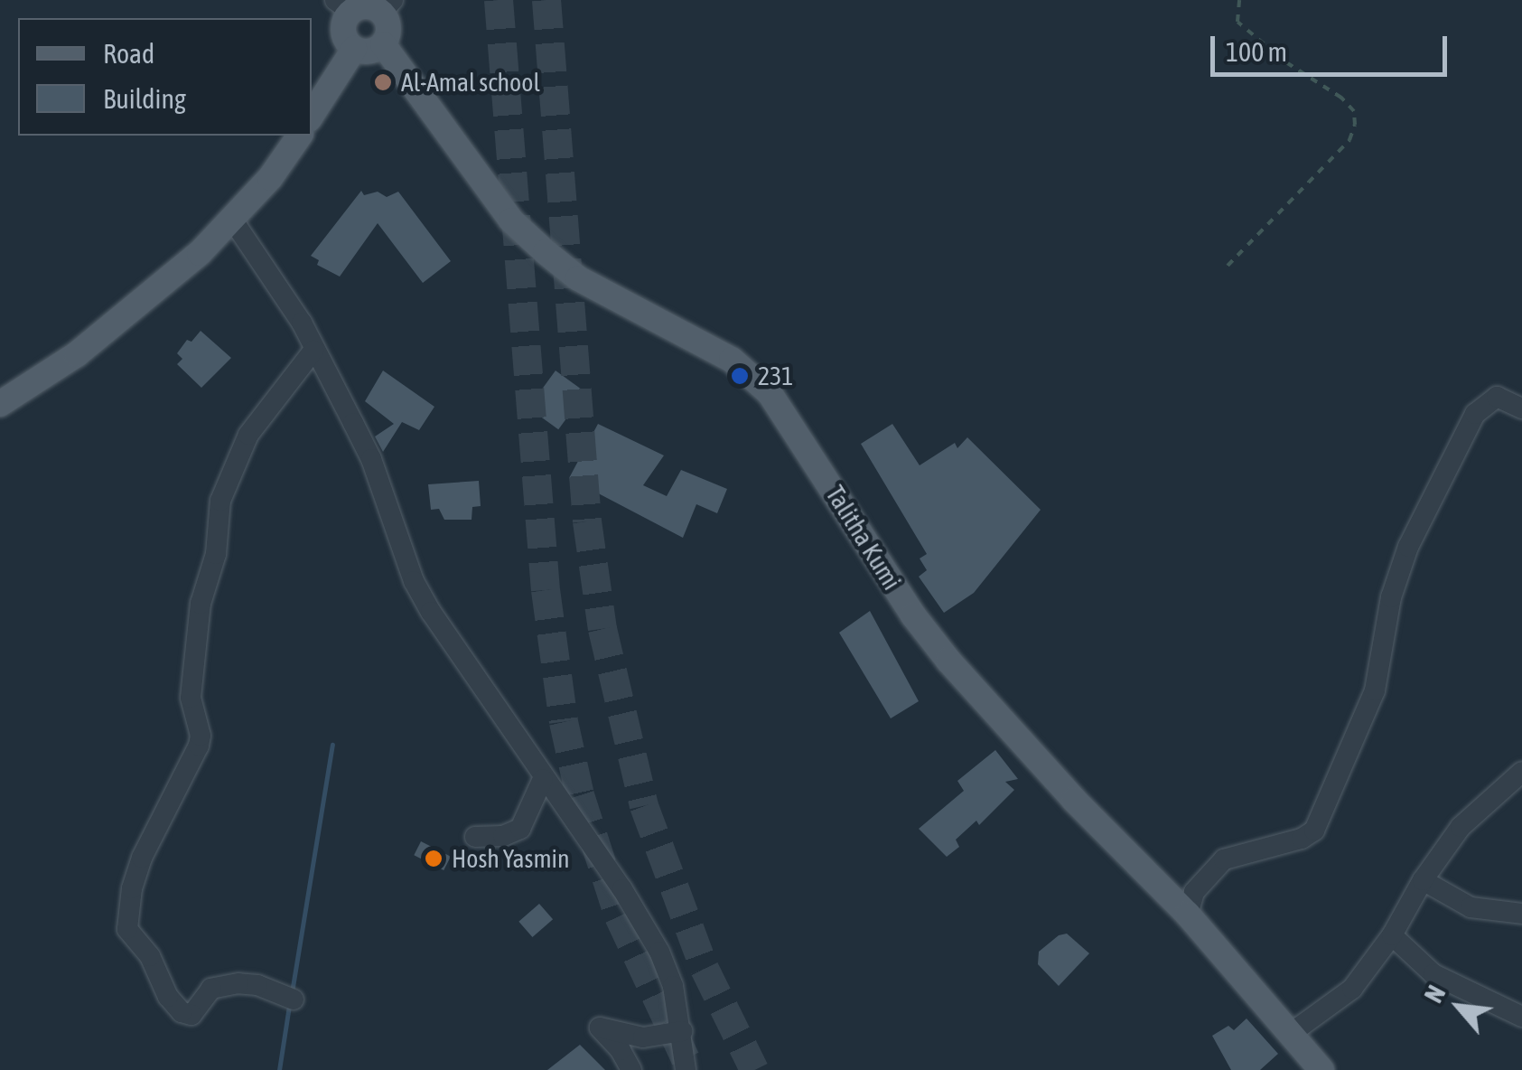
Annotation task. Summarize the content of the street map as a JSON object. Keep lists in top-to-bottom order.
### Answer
{
  "streets": {
    "main road": ["Talitha Kumi"]
  },
  "places": ["Al-Amal school", "231", "Hosh Yasmin"],
  "legend": ["Road", "Building"],
  "scale_bar": "100 m",
  "north": "top left"
}
